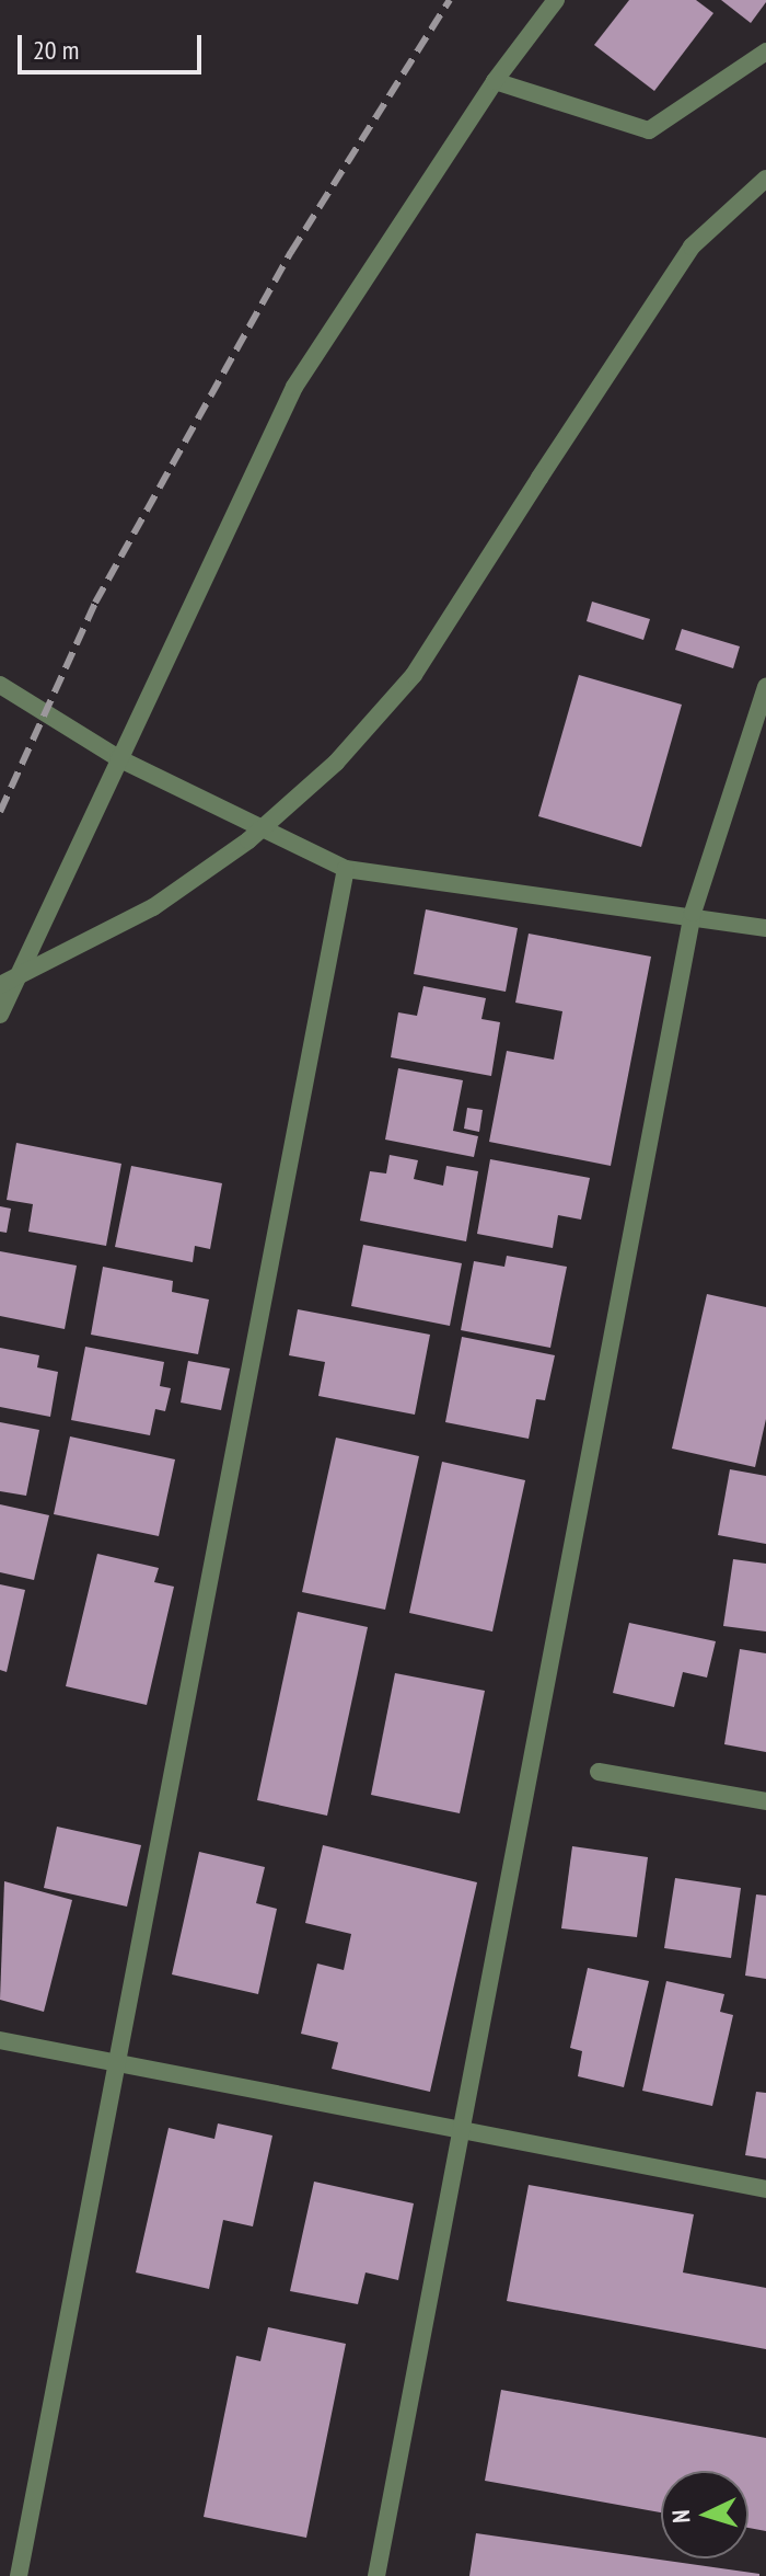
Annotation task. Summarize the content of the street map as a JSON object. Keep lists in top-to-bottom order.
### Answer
{
  "scale_bar": "20 m",
  "north": "left"
}
